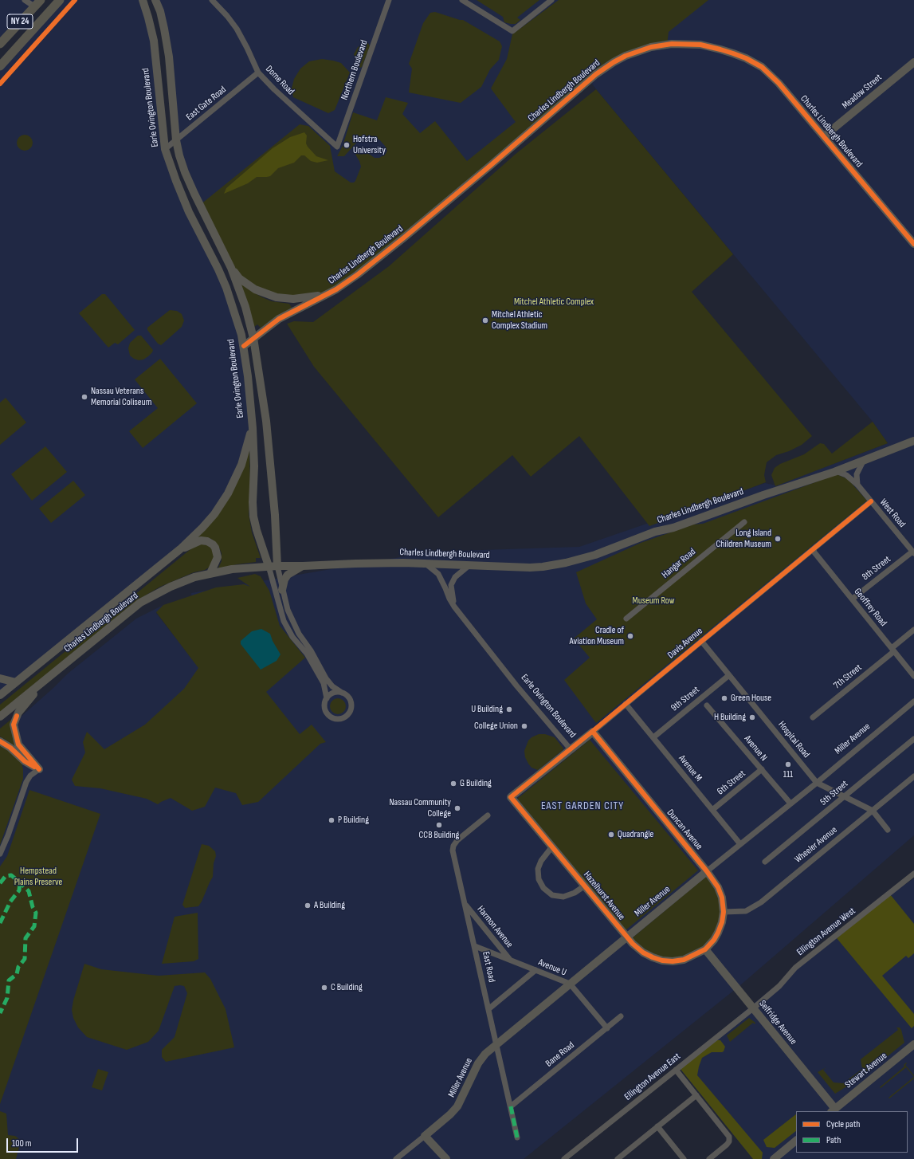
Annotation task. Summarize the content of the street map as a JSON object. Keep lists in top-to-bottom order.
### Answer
{
  "streets": {
    "main road": ["NY 24"],
    "street": [
      "Northern Boulevard",
      "Dome Road",
      "Charles Lindbergh Boulevard",
      "Meadow Street",
      "East Gate Road",
      "Earle Ovington Boulevard",
      "West Road",
      "Hangar Road",
      "8th Street",
      "Geoffrey Road",
      "Davis Avenue",
      "7th Street",
      "9th Street",
      "Miller Avenue",
      "Hospital Road",
      "Avenue N",
      "Avenue M",
      "6th Street",
      "5th Street",
      "Duncan Avenue",
      "Wheeler Avenue",
      "Hazelhurst Avenue",
      "Harmon Avenue",
      "Ellington Avenue West",
      "East Road",
      "Avenue U",
      "Selfridge Avenue",
      "Bane Road",
      "Stewart Avenue",
      "Ellington Avenue East"
    ]
  },
  "crossings": [
    ["Northern Boulevard", "Dome Road"],
    ["Dome Road", "East Gate Road"],
    ["Charles Lindbergh Boulevard", "Meadow Street"],
    ["Charles Lindbergh Boulevard", "Earle Ovington Boulevard"],
    ["Charles Lindbergh Boulevard", "West Road"],
    ["East Gate Road", "Earle Ovington Boulevard"],
    ["Earle Ovington Boulevard", "Davis Avenue"],
    ["West Road", "8th Street"],
    ["West Road", "Davis Avenue"],
    ["8th Street", "Geoffrey Road"],
    ["Geoffrey Road", "Davis Avenue"],
    ["Geoffrey Road", "7th Street"],
    ["Davis Avenue", "Hospital Road"],
    ["Davis Avenue", "Avenue M"],
    ["Davis Avenue", "Duncan Avenue"],
    ["Davis Avenue", "Hazelhurst Avenue"],
    ["9th Street", "Hospital Road"],
    ["9th Street", "Avenue M"],
    ["Miller Avenue", "Hospital Road"],
    ["Miller Avenue", "Avenue N"],
    ["Miller Avenue", "Avenue M"],
    ["Miller Avenue", "Duncan Avenue"],
    ["Miller Avenue", "Hazelhurst Avenue"],
    ["Miller Avenue", "East Road"],
    ["Miller Avenue", "Avenue U"],
    ["Hospital Road", "5th Street"],
    ["Hospital Road", "Wheeler Avenue"],
    ["Avenue N", "6th Street"],
    ["Avenue M", "6th Street"],
    ["Duncan Avenue", "Wheeler Avenue"],
    ["Duncan Avenue", "Hazelhurst Avenue"],
    ["Duncan Avenue", "Selfridge Avenue"],
    ["Hazelhurst Avenue", "Selfridge Avenue"],
    ["Harmon Avenue", "East Road"],
    ["Harmon Avenue", "Avenue U"],
    ["Ellington Avenue West", "Selfridge Avenue"],
    ["Ellington Avenue West", "Ellington Avenue East"],
    ["East Road", "Avenue U"],
    ["East Road", "Bane Road"],
    ["Avenue U", "Bane Road"],
    ["Selfridge Avenue", "Stewart Avenue"],
    ["Selfridge Avenue", "Ellington Avenue East"]
  ],
  "districts": ["EAST GARDEN CITY"],
  "parks": ["Mitchel Athletic Complex", "Museum Row", "Hempstead Plains Preserve"],
  "places": [
    "Hofstra University",
    "Mitchel Athletic Complex Stadium",
    "Nassau Veterans Memorial Coliseum",
    "Long Island Children Museum",
    "Cradle of Aviation Museum",
    "Green House",
    "U Building",
    "H Building",
    "College Union",
    "111",
    "G Building",
    "Nassau Community College",
    "P Building",
    "CCB Building",
    "Quadrangle",
    "A Building",
    "C Building"
  ],
  "legend": ["Cycle path", "Path"],
  "scale_bar": "100 m"
}
